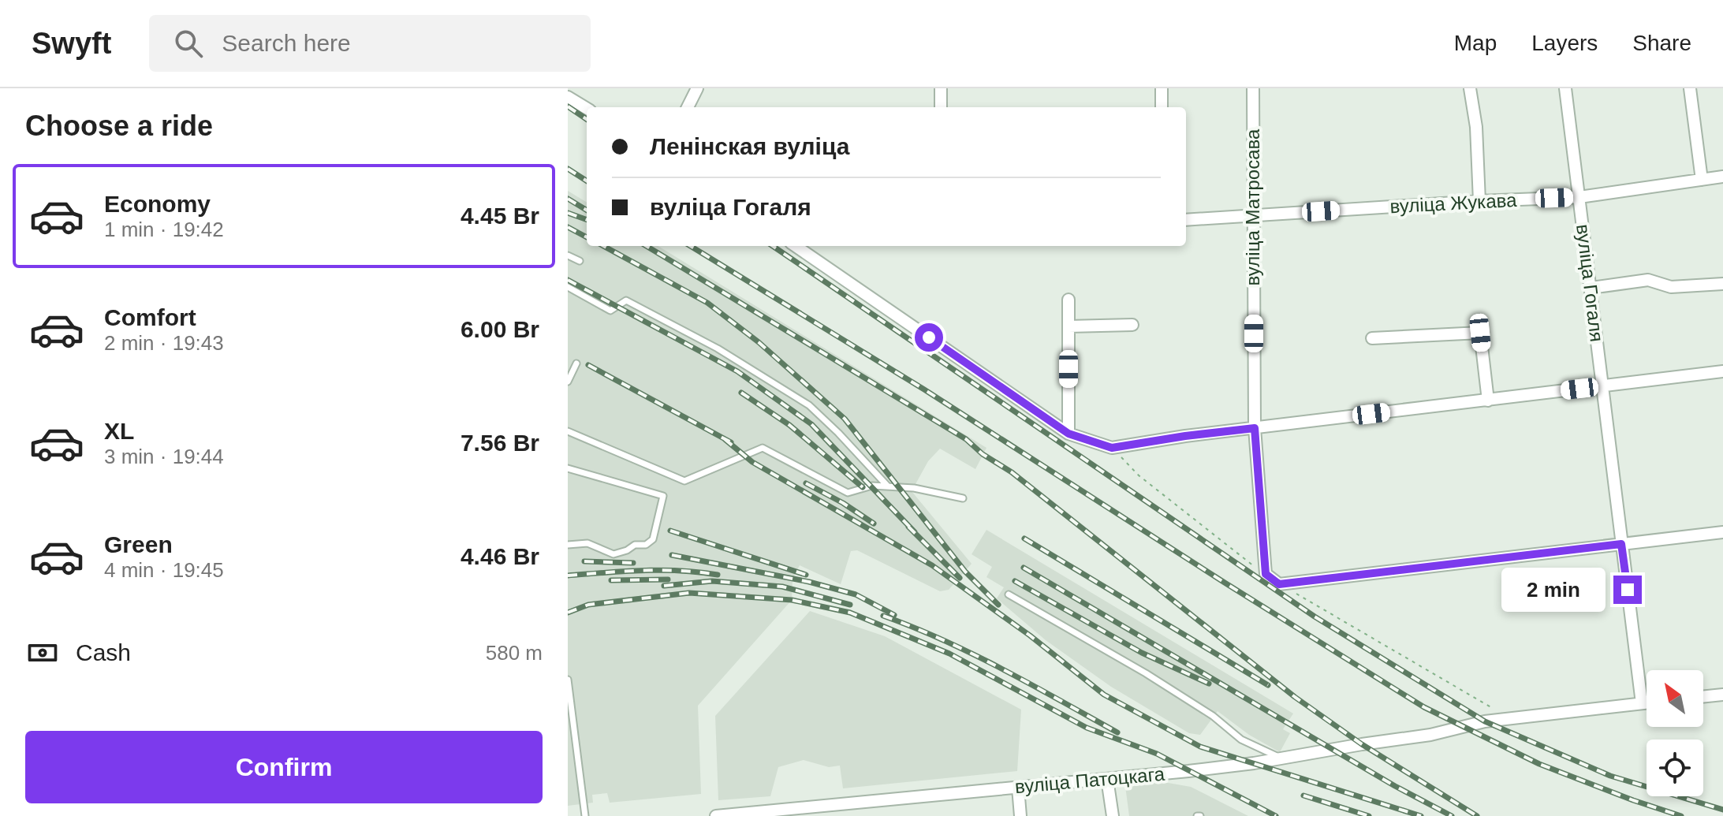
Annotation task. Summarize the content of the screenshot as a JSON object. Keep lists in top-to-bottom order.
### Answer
{
  "streets": {
    "street": [
      "вуліца Жукава",
      "вуліца Матросава",
      "вуліца Гогаля",
      "вуліца Патоцкага"
    ]
  },
  "crossings": [
    ["вуліца Жукава", "вуліца Матросава"],
    ["вуліца Жукава", "вуліца Гогаля"],
    ["вуліца Гогаля", "вуліца Патоцкага"]
  ],
  "north": "top left",
  "page": {
    "header": "Swyft",
    "search": "Search here",
    "nav": ["Map", "Layers", "Share"],
    "heading": "Choose a ride",
    "banner": ["Ленінская вуліца", "вуліца Гогаля"],
    "list": [
      {
        "name": "Economy",
        "note": "1 min · 19:42",
        "value": "4.45 Br"
      },
      {
        "name": "Comfort",
        "note": "2 min · 19:43",
        "value": "6.00 Br"
      },
      {
        "name": "XL",
        "note": "3 min · 19:44",
        "value": "7.56 Br"
      },
      {
        "name": "Green",
        "note": "4 min · 19:45",
        "value": "4.46 Br"
      }
    ],
    "bubble": "2 min",
    "pay": ["Cash", "580 m"],
    "buttons": "Confirm"
  }
}
